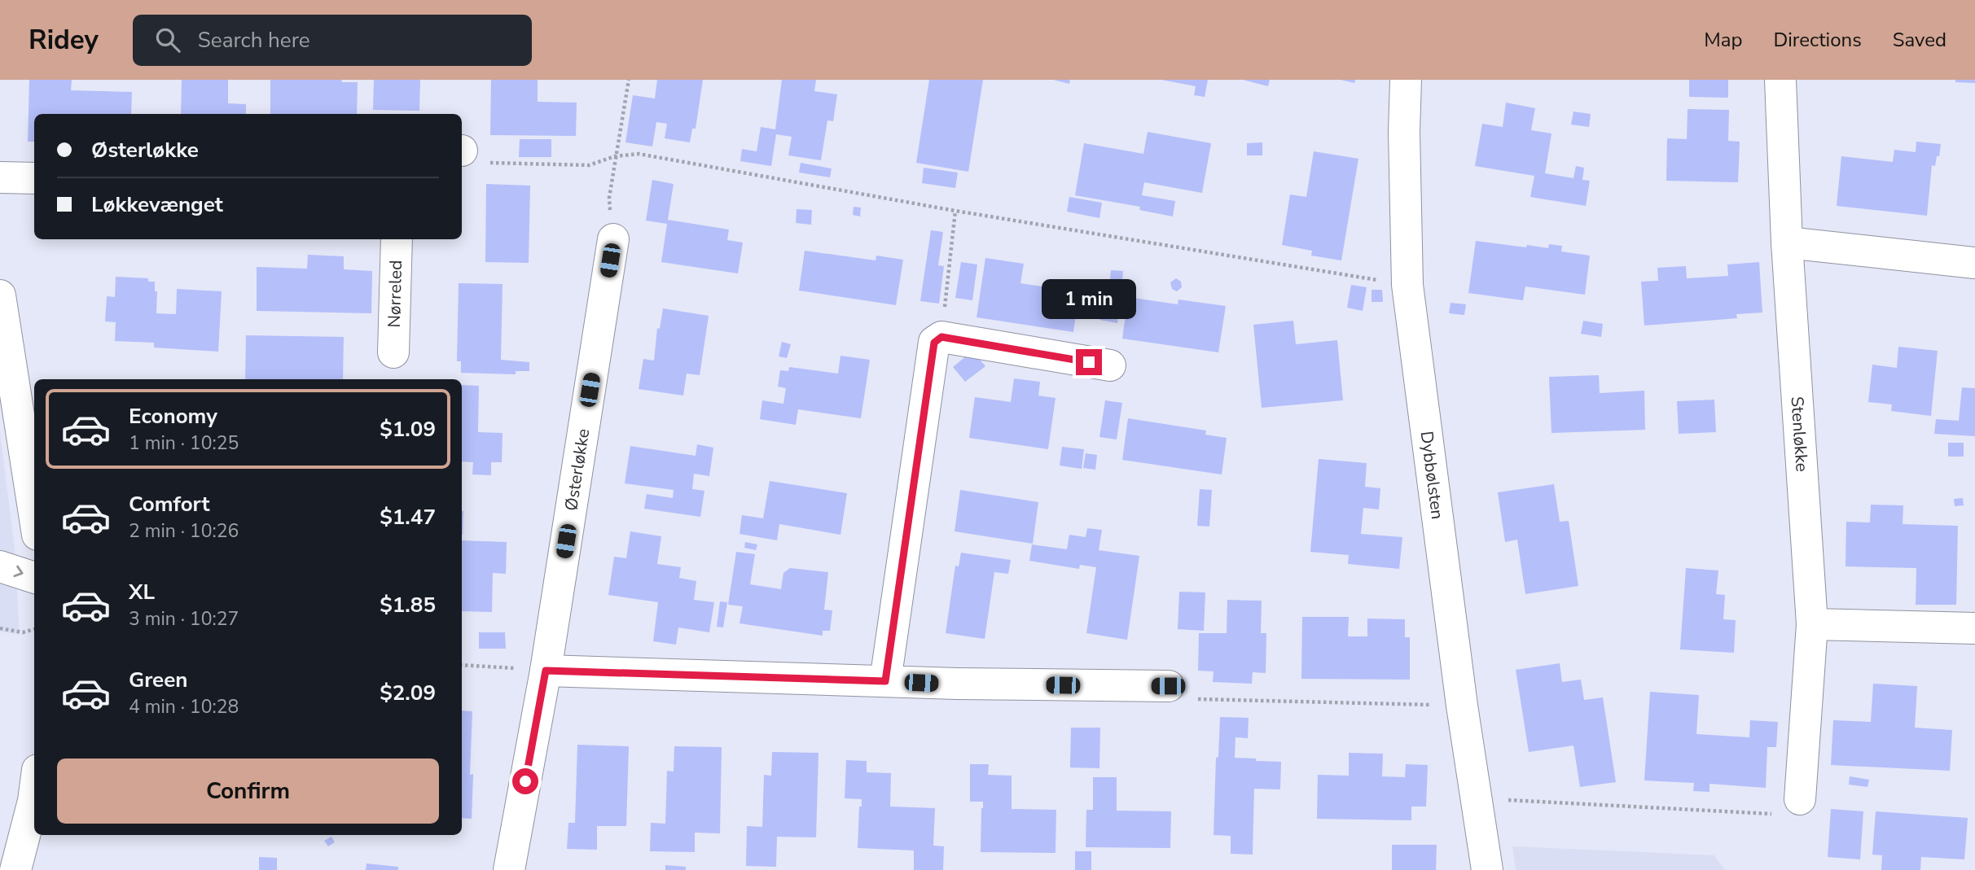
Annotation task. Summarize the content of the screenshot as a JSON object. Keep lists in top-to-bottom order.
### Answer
{
  "streets": {
    "street": [
      "Nørreled",
      "Stenløkke",
      "Østerløkke",
      "Dybbølsten"
    ]
  },
  "page": {
    "header": "Ridey",
    "search": "Search here",
    "nav": ["Map", "Directions", "Saved"],
    "banner": ["Østerløkke", "Løkkevænget"],
    "bubble": "1 min",
    "list": [
      {
        "name": "Economy",
        "note": "1 min · 10:25",
        "value": "$1.09"
      },
      {
        "name": "Comfort",
        "note": "2 min · 10:26",
        "value": "$1.47"
      },
      {
        "name": "XL",
        "note": "3 min · 10:27",
        "value": "$1.85"
      },
      {
        "name": "Green",
        "note": "4 min · 10:28",
        "value": "$2.09"
      }
    ],
    "buttons": "Confirm"
  }
}
